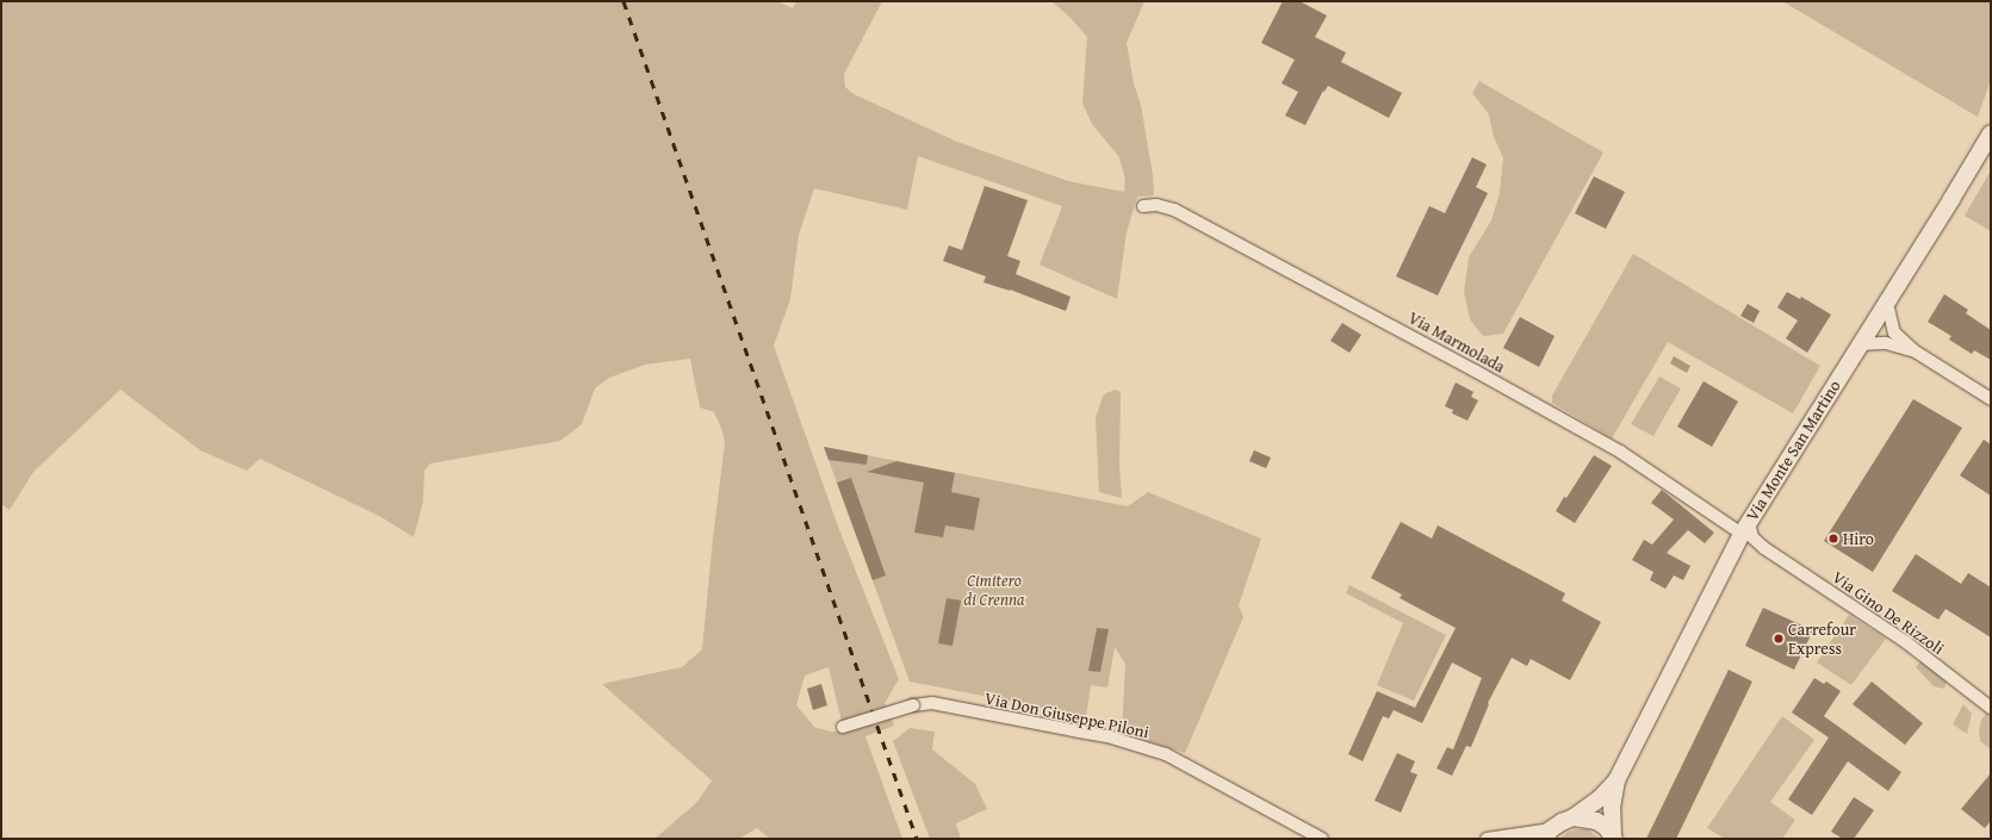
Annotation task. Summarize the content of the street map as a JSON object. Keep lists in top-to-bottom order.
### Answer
{
  "streets": {
    "street": [
      "Via Marmolada",
      "Via Monte San Martino",
      "Via Gino De Rizzoli",
      "Via Don Giuseppe Piloni"
    ]
  },
  "crossings": [
    ["Via Marmolada", "Via Monte San Martino"],
    ["Via Marmolada", "Via Gino De Rizzoli"],
    ["Via Monte San Martino", "Via Gino De Rizzoli"]
  ],
  "parks": ["Cimitero di Crenna"],
  "places": ["Hiro", "Carrefour Express"]
}
